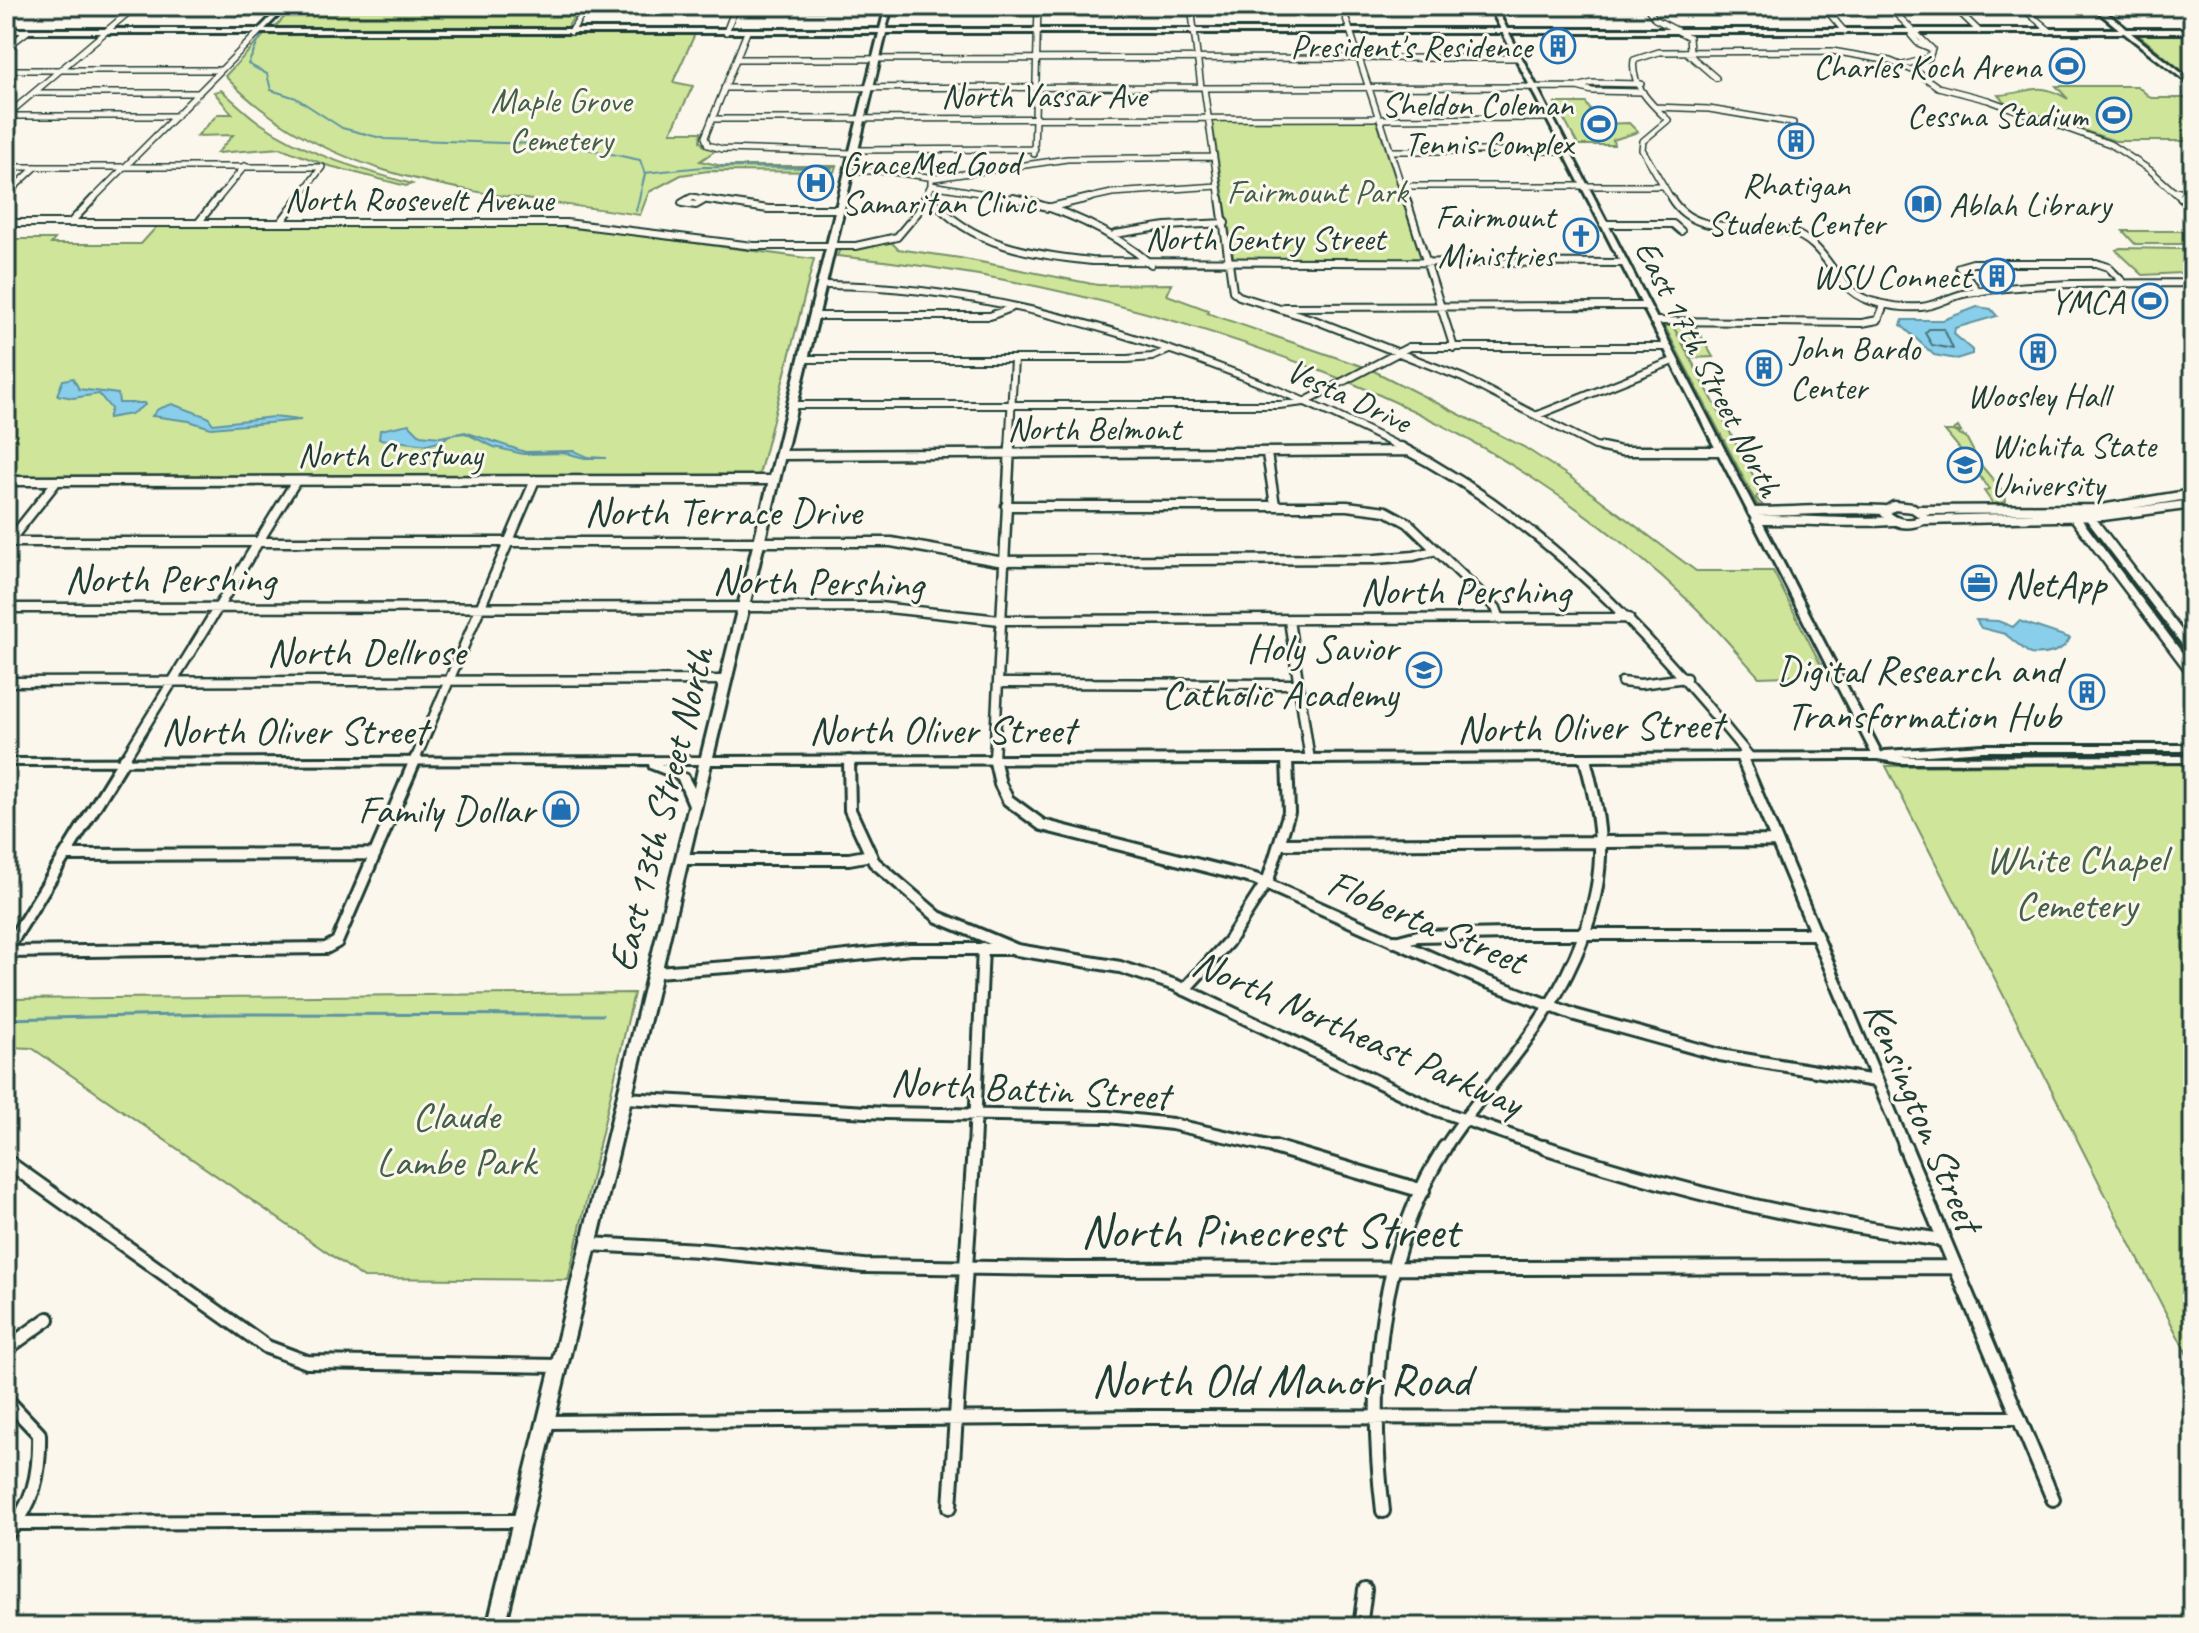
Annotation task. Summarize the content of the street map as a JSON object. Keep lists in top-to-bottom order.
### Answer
{
  "streets": {
    "main road": ["North Oliver Street", "East 13th Street North"],
    "street": [
      "North Vassar Ave",
      "North Roosevelt Avenue",
      "North Gentry Street",
      "East 17th Street North",
      "Vesta Drive",
      "North Belmont",
      "North Crestway",
      "North Terrace Drive",
      "North Pershing",
      "North Dellrose",
      "Floberta Street",
      "North Northeast Parkway",
      "North Battin Street",
      "Kensington Street",
      "North Pinecrest Street",
      "North Old Manor Road"
    ]
  },
  "crossings": [
    ["North Vassar Ave", "East 17th Street North"],
    ["North Vassar Ave", "East 13th Street North"],
    ["North Roosevelt Avenue", "North Gentry Street"],
    ["North Roosevelt Avenue", "East 13th Street North"],
    ["North Gentry Street", "East 17th Street North"],
    ["East 17th Street North", "North Oliver Street"],
    ["Vesta Drive", "North Belmont"],
    ["Vesta Drive", "North Pershing"],
    ["Vesta Drive", "North Oliver Street"],
    ["Vesta Drive", "East 13th Street North"],
    ["Vesta Drive", "Kensington Street"],
    ["North Belmont", "East 13th Street North"],
    ["North Belmont", "Floberta Street"],
    ["North Crestway", "East 13th Street North"],
    ["North Terrace Drive", "East 13th Street North"],
    ["North Terrace Drive", "Floberta Street"],
    ["North Pershing", "East 13th Street North"],
    ["North Pershing", "Floberta Street"],
    ["North Dellrose", "East 13th Street North"],
    ["North Oliver Street", "East 13th Street North"],
    ["North Oliver Street", "Floberta Street"],
    ["North Oliver Street", "North Northeast Parkway"],
    ["North Oliver Street", "Kensington Street"],
    ["East 13th Street North", "North Battin Street"],
    ["East 13th Street North", "North Pinecrest Street"],
    ["East 13th Street North", "North Old Manor Road"],
    ["Floberta Street", "Kensington Street"],
    ["North Northeast Parkway", "Kensington Street"],
    ["Kensington Street", "North Pinecrest Street"],
    ["Kensington Street", "North Old Manor Road"]
  ],
  "parks": [
    "Maple Grove Cemetery",
    "Fairmount Park",
    "White Chapel Cemetery",
    "Claude Lambe Park"
  ],
  "places": {
    "building": [
      "President's Residence",
      "Rhatigan Student Center",
      "WSU Connect",
      "Woosley Hall",
      "John Bardo Center",
      "Digital Research and Transformation Hub"
    ],
    "sports": [
      "Charles Koch Arena",
      "Cessna Stadium",
      "Sheldon Coleman Tennis Complex",
      "YMCA"
    ],
    "hospital": ["GraceMed Good Samaritan Clinic"],
    "library": ["Ablah Library"],
    "church": ["Fairmount Ministries"],
    "school or university": ["Wichita State University", "Holy Savior Catholic Academy"],
    "office": ["NetApp"],
    "shop": ["Family Dollar"]
  }
}
